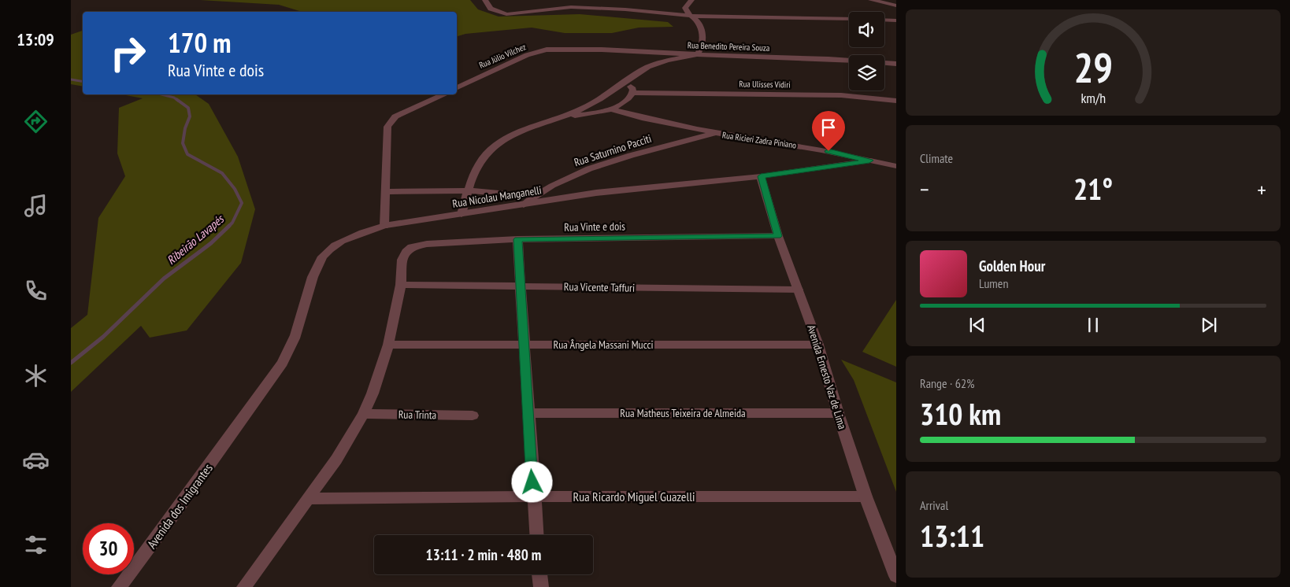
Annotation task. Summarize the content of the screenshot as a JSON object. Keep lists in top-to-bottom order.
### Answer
{
  "streets": {
    "street": [
      "Rua Benedito Pereira Souza",
      "Rua Júlio Vilchez",
      "Rua Ulisses Vidiri",
      "Rua Ricieri Zadra Piniano",
      "Rua Saturnino Pacciti",
      "Rua Nicolau Manganelli",
      "Rua Vinte e dois",
      "Rua Vicente Taffuri",
      "Rua Ângela Massani Mucci",
      "Avenida Ernesto Vaz de Lima",
      "Rua Matheus Teixeira de Almeida",
      "Rua Trinta",
      "Rua Ricardo Miguel Guazelli",
      "Avenida dos Imigrantes"
    ]
  },
  "crossings": [
    ["Rua Benedito Pereira Souza", "Rua Júlio Vilchez"],
    ["Rua Ricieri Zadra Piniano", "Rua Saturnino Pacciti"],
    ["Rua Ricieri Zadra Piniano", "Rua Nicolau Manganelli"],
    ["Rua Saturnino Pacciti", "Rua Nicolau Manganelli"],
    ["Rua Nicolau Manganelli", "Avenida Ernesto Vaz de Lima"],
    ["Rua Nicolau Manganelli", "Avenida dos Imigrantes"],
    ["Rua Vinte e dois", "Avenida Ernesto Vaz de Lima"],
    ["Rua Vicente Taffuri", "Avenida Ernesto Vaz de Lima"],
    ["Rua Ângela Massani Mucci", "Avenida Ernesto Vaz de Lima"],
    ["Avenida Ernesto Vaz de Lima", "Rua Matheus Teixeira de Almeida"],
    ["Avenida Ernesto Vaz de Lima", "Rua Ricardo Miguel Guazelli"]
  ],
  "water": ["Ribeirão Lavapés"],
  "page": {
    "tabs": "13:09",
    "turn": ["170 m", "Rua Vinte e dois"],
    "tile": [
      "Climate",
      ["Range · 62%", "310 km"],
      ["Arrival", "13:11"]
    ],
    "heat": ["−", "21°", "+"],
    "song": ["Golden Hour", "Lumen"],
    "limit": "30",
    "trip": "13:11 · 2 min · 480 m",
    "gauge": ["29", "km/h"]
  }
}
